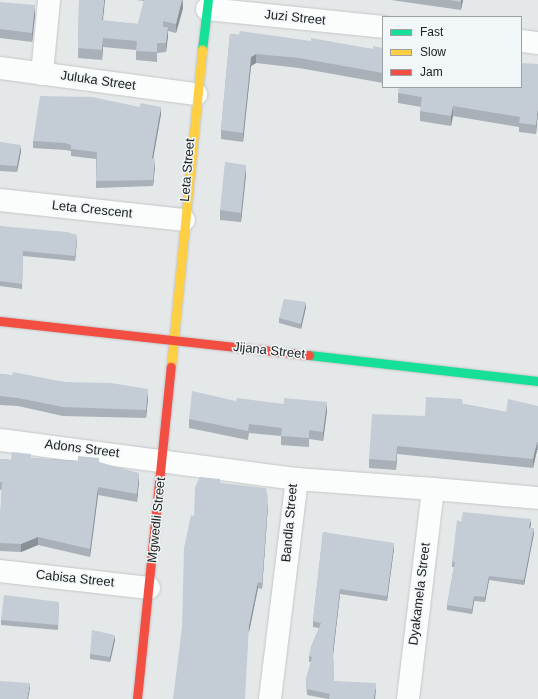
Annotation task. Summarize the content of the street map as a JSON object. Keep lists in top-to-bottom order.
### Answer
{
  "streets": {
    "street": [
      "Juzi Street",
      "Juluka Street",
      "Leta Street",
      "Leta Crescent",
      "Jijana Street",
      "Adons Street",
      "Mgwedli Street",
      "Bandla Street",
      "Cabisa Street",
      "Dyakamela Street"
    ]
  },
  "crossings": [
    ["Juzi Street", "Leta Street"],
    ["Juluka Street", "Leta Street"],
    ["Leta Street", "Leta Crescent"],
    ["Leta Street", "Jijana Street"],
    ["Leta Street", "Mgwedli Street"],
    ["Jijana Street", "Mgwedli Street"],
    ["Adons Street", "Mgwedli Street"],
    ["Adons Street", "Bandla Street"],
    ["Mgwedli Street", "Bandla Street"],
    ["Mgwedli Street", "Cabisa Street"]
  ],
  "legend": ["Fast", "Slow", "Jam"]
}
